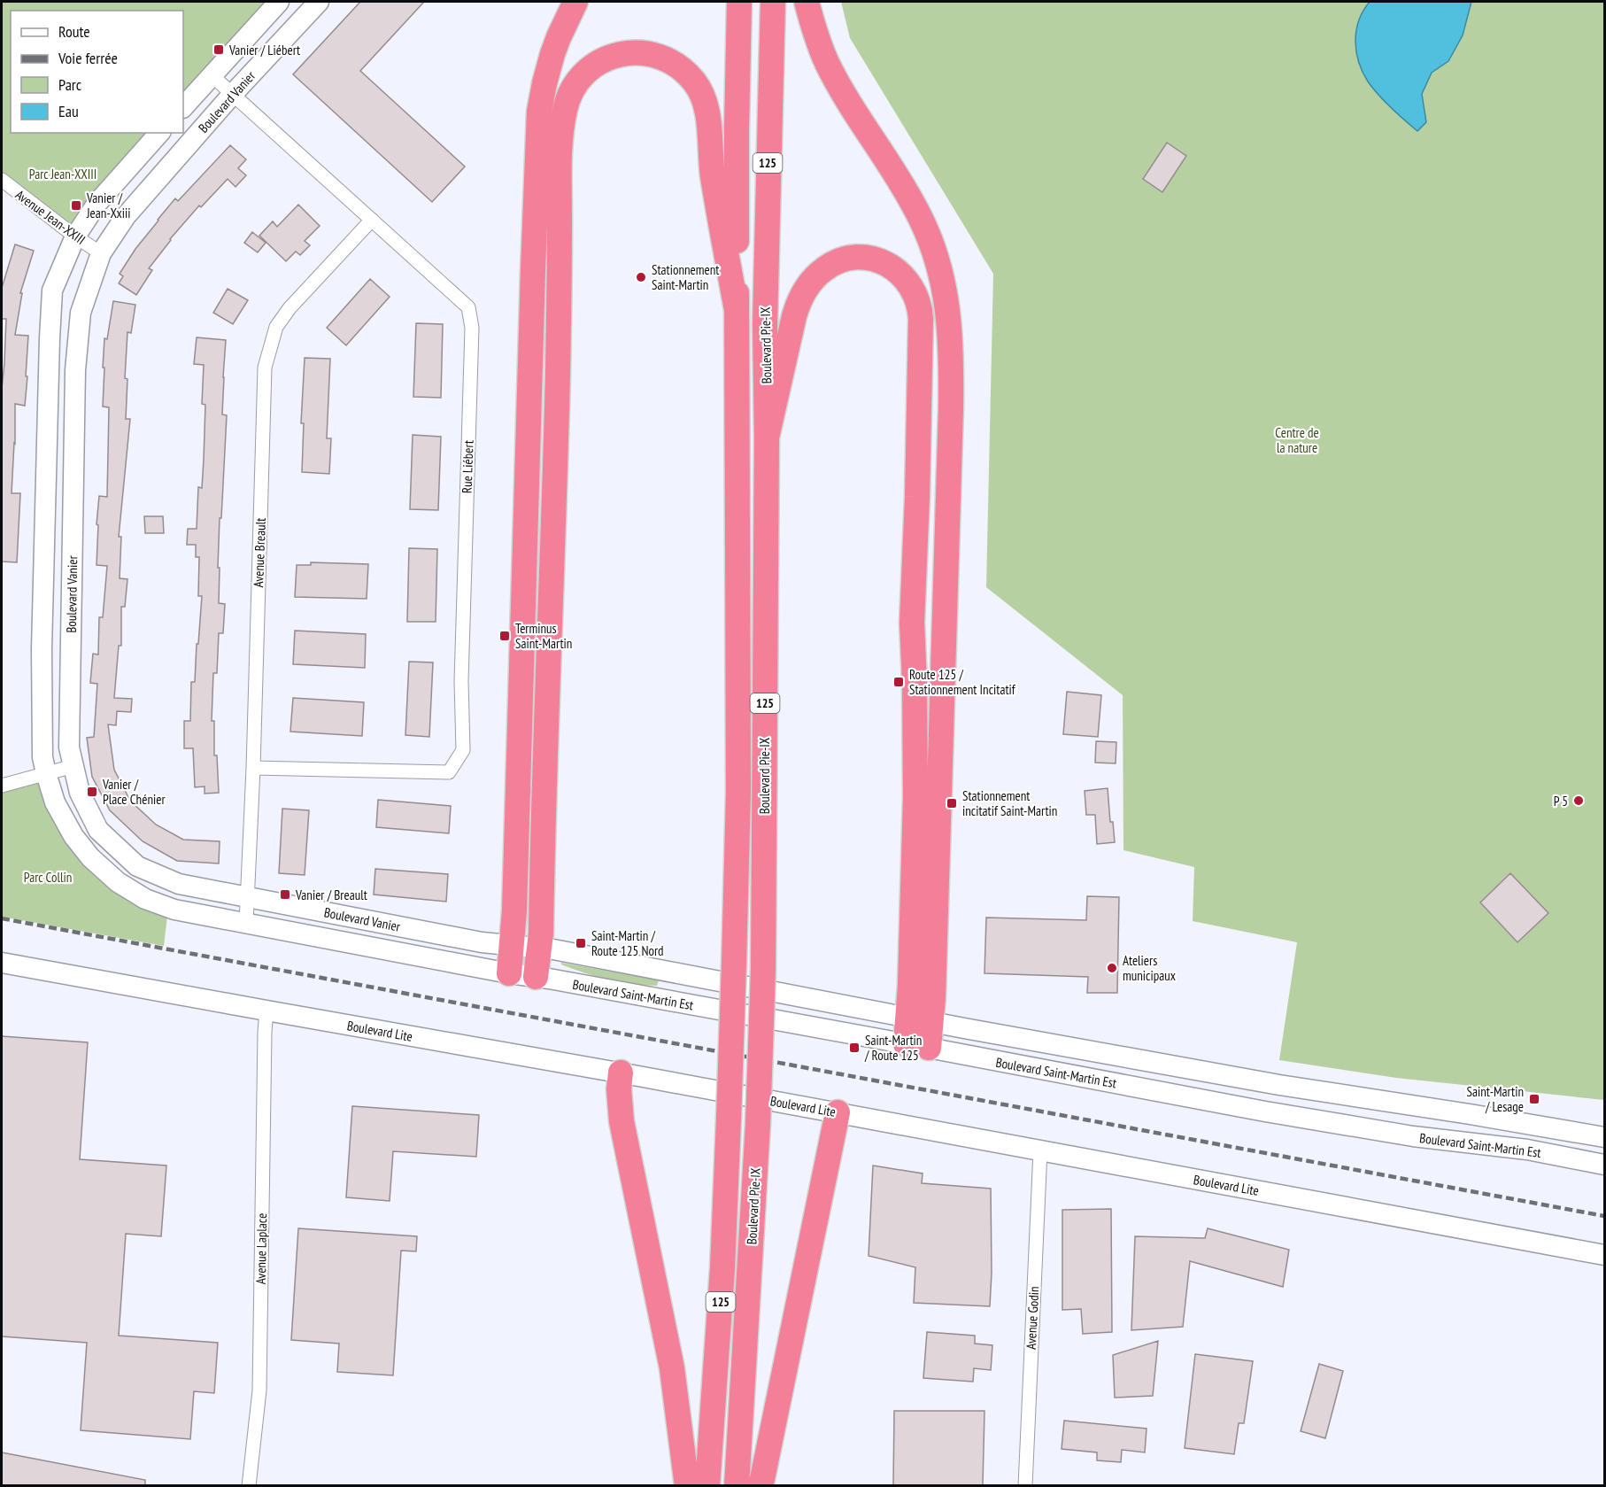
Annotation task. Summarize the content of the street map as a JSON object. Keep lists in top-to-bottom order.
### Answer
{
  "streets": {
    "highway": ["125", "Boulevard Pie-IX"],
    "street": [
      "Boulevard Vanier",
      "Avenue Jean-XXIII",
      "Rue Liébert",
      "Avenue Breault",
      "Boulevard Saint-Martin Est",
      "Boulevard Lite",
      "Avenue Laplace",
      "Avenue Godin"
    ]
  },
  "crossings": [
    ["Boulevard Vanier", "Avenue Jean-XXIII"],
    ["Boulevard Vanier", "Rue Liébert"],
    ["Boulevard Vanier", "Avenue Breault"],
    ["Boulevard Vanier", "Boulevard Saint-Martin Est"],
    ["Rue Liébert", "Avenue Breault"],
    ["Boulevard Lite", "Avenue Laplace"],
    ["Boulevard Lite", "Avenue Godin"]
  ],
  "parks": ["Parc Jean-XXIII", "Centre de la nature", "Parc Collin"],
  "places": {
    "transit": [
      "Vanier / Liébert",
      "Vanier / Jean-Xxiii",
      "Terminus Saint-Martin",
      "Route 125 / Stationnement Incitatif",
      "Vanier / Place Chénier",
      "Stationnement incitatif Saint-Martin",
      "Vanier / Breault",
      "Saint-Martin / Route 125 Nord",
      "Saint-Martin / Route 125",
      "Saint-Martin / Lesage"
    ],
    "other": ["Stationnement Saint-Martin", "P 5", "Ateliers municipaux"]
  },
  "legend": [
    "Route",
    "Voie ferrée",
    "Parc",
    "Eau"
  ]
}
